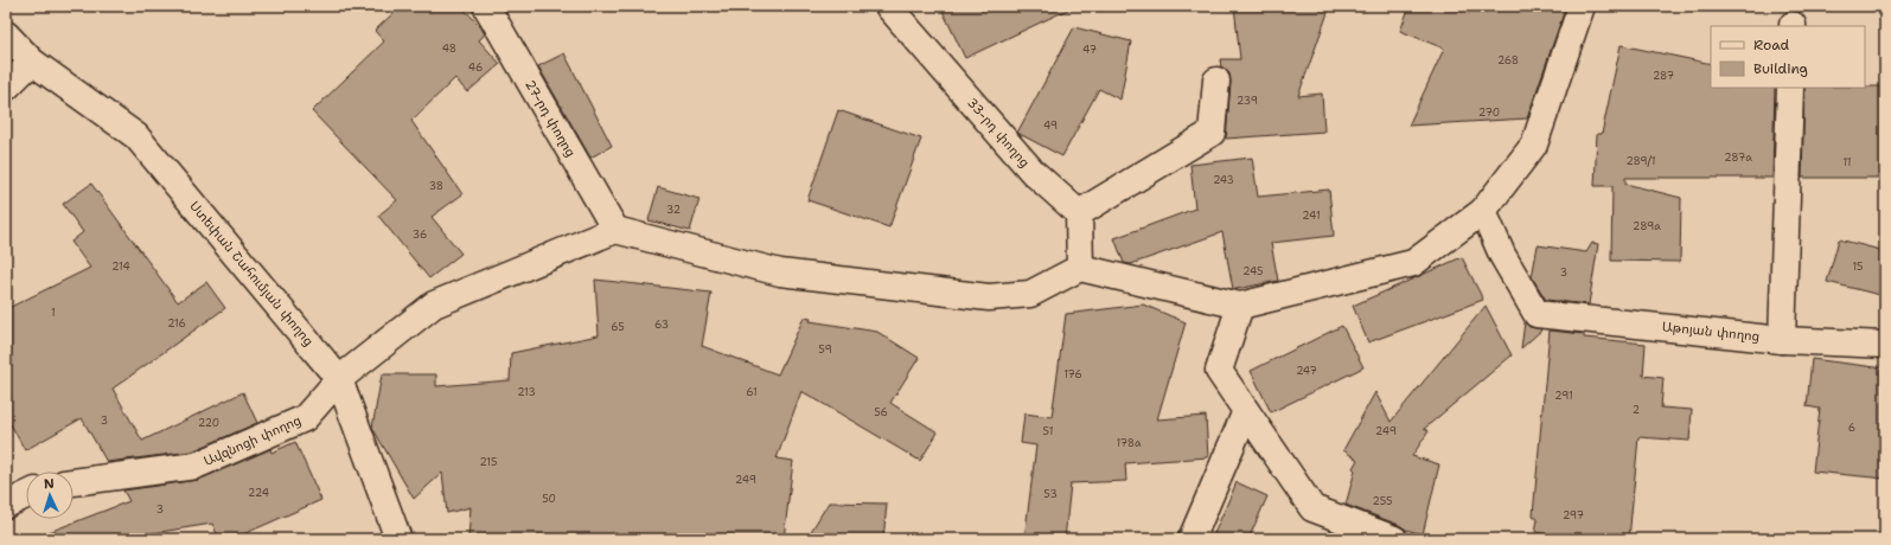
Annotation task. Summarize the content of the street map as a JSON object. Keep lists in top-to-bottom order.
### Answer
{
  "streets": {
    "main road": [
      "27-րդ փողոց",
      "33-րդ փողոց",
      "Ստեփան Շահումյան փողոց",
      "Աթոյան փողոց",
      "Ավզնոցի փողոց"
    ]
  },
  "crossings": [
    ["27-րդ փողոց", "Ավզնոցի փողոց"],
    ["Ստեփան Շահումյան փողոց", "Ավզնոցի փողոց"]
  ],
  "house_numbers": [
    "48",
    "47",
    "268",
    "46",
    "287",
    "239",
    "270",
    "49",
    "287а",
    "289/1",
    "11",
    "243",
    "38",
    "32",
    "241",
    "289а",
    "36",
    "214",
    "15",
    "245",
    "3",
    "1",
    "216",
    "63",
    "65",
    "59",
    "247",
    "176",
    "213",
    "61",
    "291",
    "2",
    "56",
    "3",
    "220",
    "6",
    "51",
    "249",
    "178а",
    "215",
    "249",
    "224",
    "53",
    "50",
    "255",
    "3",
    "297"
  ],
  "legend": ["Road", "Building"],
  "north": "top"
}
